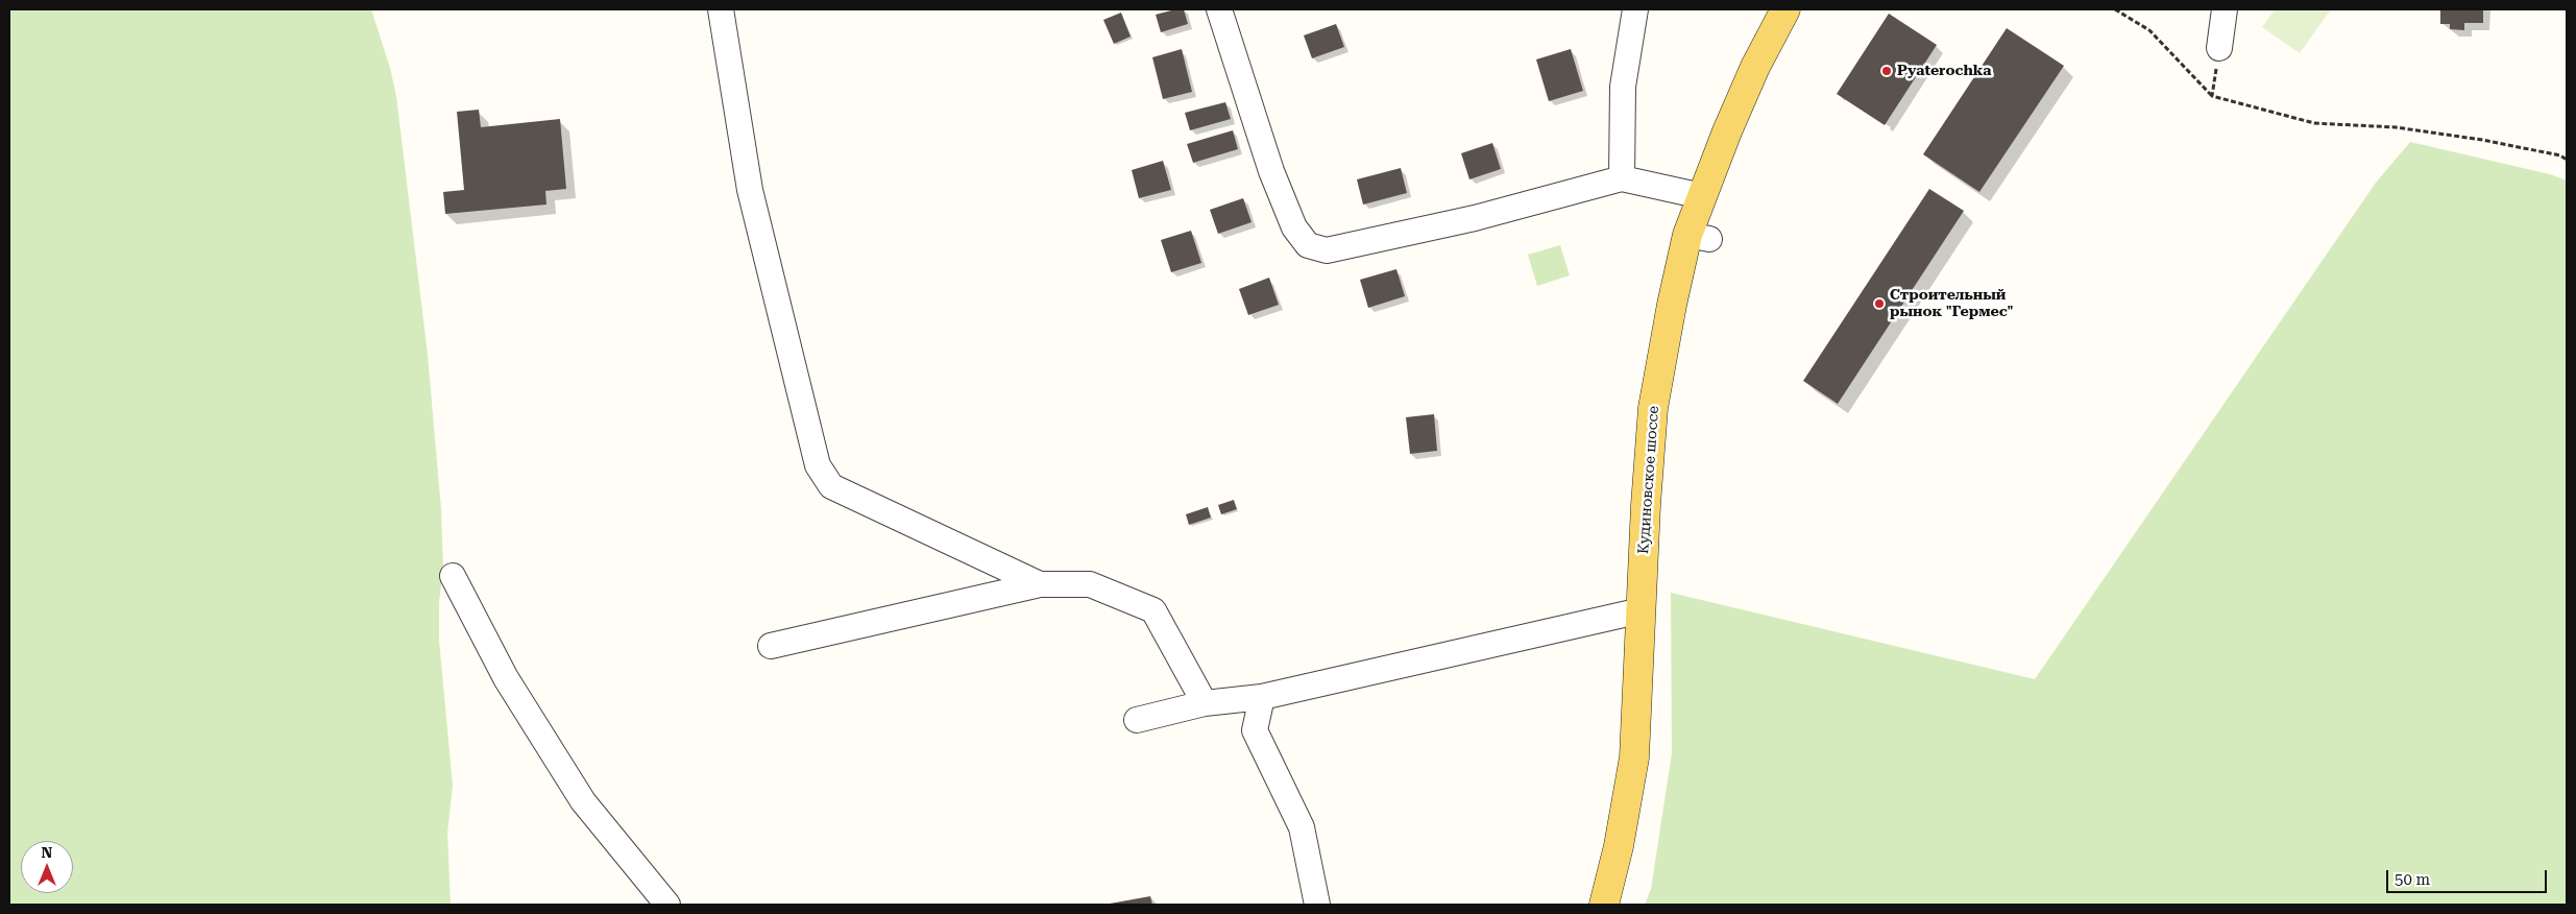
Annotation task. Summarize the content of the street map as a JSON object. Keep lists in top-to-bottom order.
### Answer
{
  "streets": {
    "main road": ["Кудиновское шоссе"]
  },
  "places": ["Pyaterochka", "Строительный рынок \"Гермес\""],
  "scale_bar": "50 m",
  "north": "top"
}
